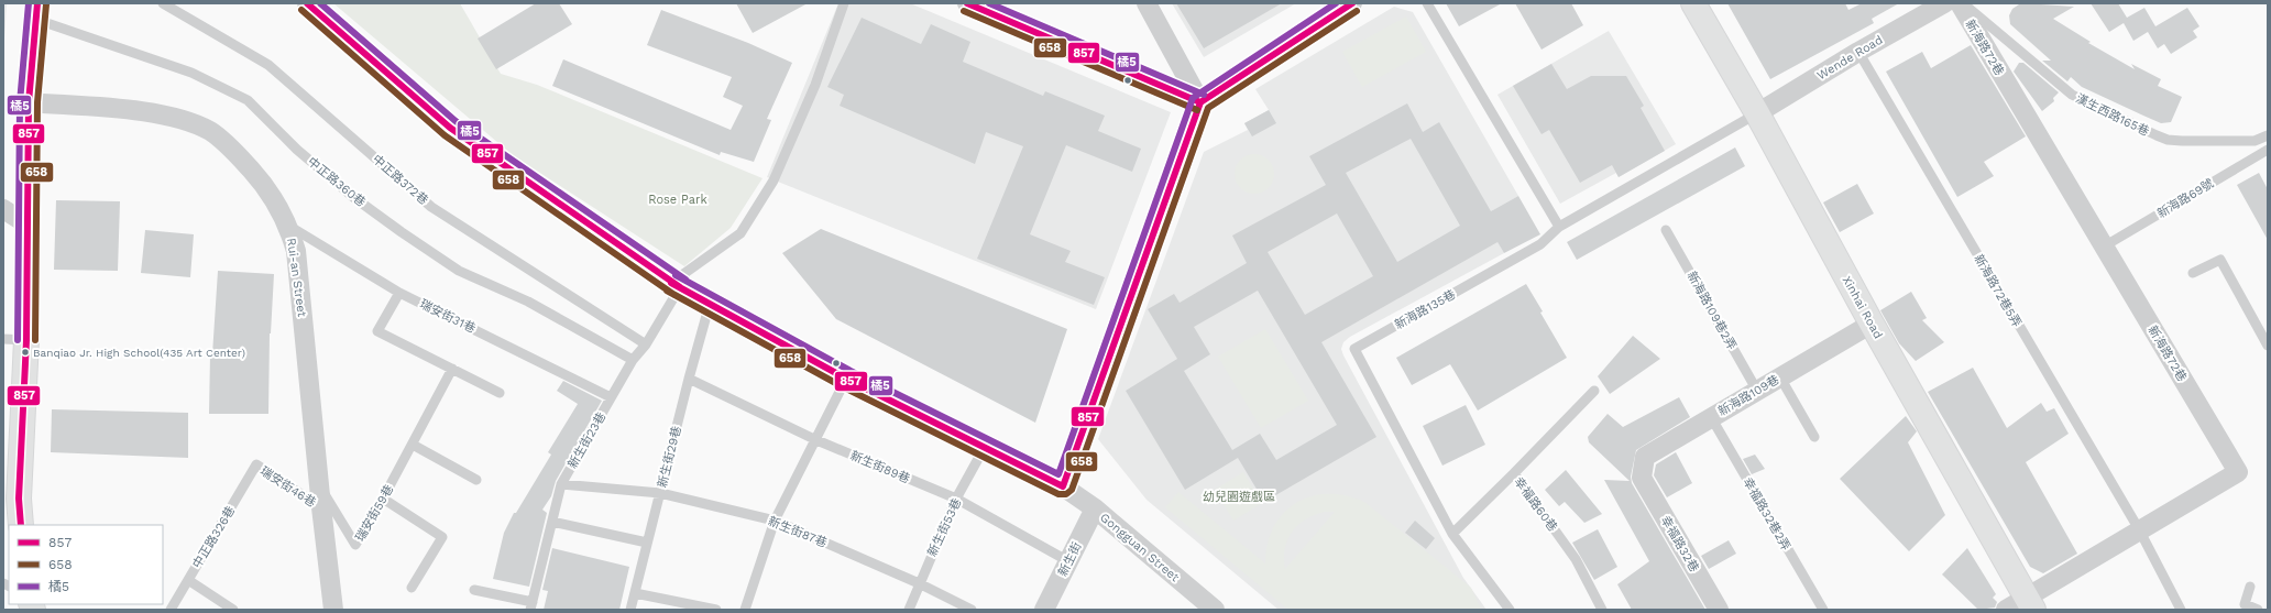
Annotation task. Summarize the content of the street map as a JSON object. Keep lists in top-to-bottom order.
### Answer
{
  "streets": {
    "street": [
      "新海路72巷",
      "Wende Road",
      "Rui-an Street",
      "Xinhai Road",
      "新海路109巷",
      "幸福路32巷",
      "Gongguan Street",
      "新生街"
    ],
    "lane": [
      "漢生西路165巷",
      "中正路372巷",
      "中正路360巷",
      "新海路69號",
      "新海路72巷5弄",
      "新海路135巷",
      "新海路109巷2弄",
      "瑞安街31巷",
      "新生街23巷",
      "新生街29巷",
      "新生街89巷",
      "瑞安街46巷",
      "幸福路60巷",
      "瑞安街59巷",
      "幸福路32巷2弄",
      "新生街53巷",
      "新生街87巷",
      "中正路326巷"
    ]
  },
  "crossings": [
    ["新海路72巷", "新海路69號"],
    ["新海路72巷", "新海路72巷5弄"],
    ["新海路72巷", "Xinhai Road"],
    ["Wende Road", "新海路72巷5弄"],
    ["Wende Road", "Xinhai Road"],
    ["Wende Road", "新海路135巷"],
    ["中正路372巷", "新生街23巷"],
    ["中正路360巷", "新生街23巷"],
    ["Rui-an Street", "瑞安街31巷"],
    ["Rui-an Street", "瑞安街46巷"],
    ["Rui-an Street", "瑞安街59巷"],
    ["Xinhai Road", "新海路135巷"],
    ["Xinhai Road", "新海路109巷"],
    ["新海路135巷", "幸福路60巷"],
    ["新海路109巷2弄", "新海路109巷"],
    ["瑞安街31巷", "新生街23巷"],
    ["新海路109巷", "幸福路32巷2弄"],
    ["新海路109巷", "幸福路32巷"],
    ["新生街23巷", "新生街87巷"],
    ["新生街23巷", "Gongguan Street"],
    ["新生街29巷", "新生街89巷"],
    ["新生街29巷", "新生街87巷"],
    ["新生街29巷", "Gongguan Street"],
    ["新生街89巷", "新生街53巷"],
    ["新生街89巷", "新生街"],
    ["瑞安街46巷", "瑞安街59巷"],
    ["瑞安街46巷", "中正路326巷"],
    ["新生街53巷", "新生街87巷"],
    ["新生街53巷", "Gongguan Street"],
    ["Gongguan Street", "新生街"]
  ],
  "parks": ["Rose Park", "幼兒園遊戲區"],
  "places": ["Banqiao Jr. High School(435 Art Center)"],
  "lines": ["transit line 857", "transit line 橘5", "transit line 658"],
  "legend": ["857", "658", "橘5"]
}
